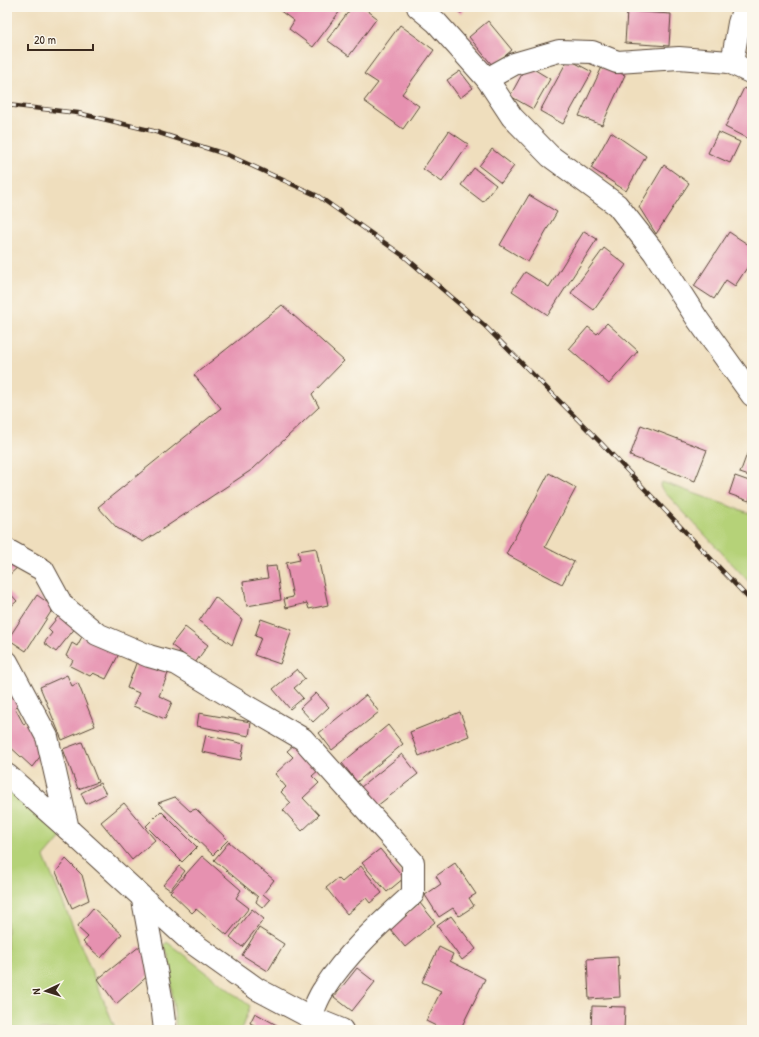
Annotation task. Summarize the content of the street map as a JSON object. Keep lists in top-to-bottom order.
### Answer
{
  "scale_bar": "20 m",
  "north": "left"
}
